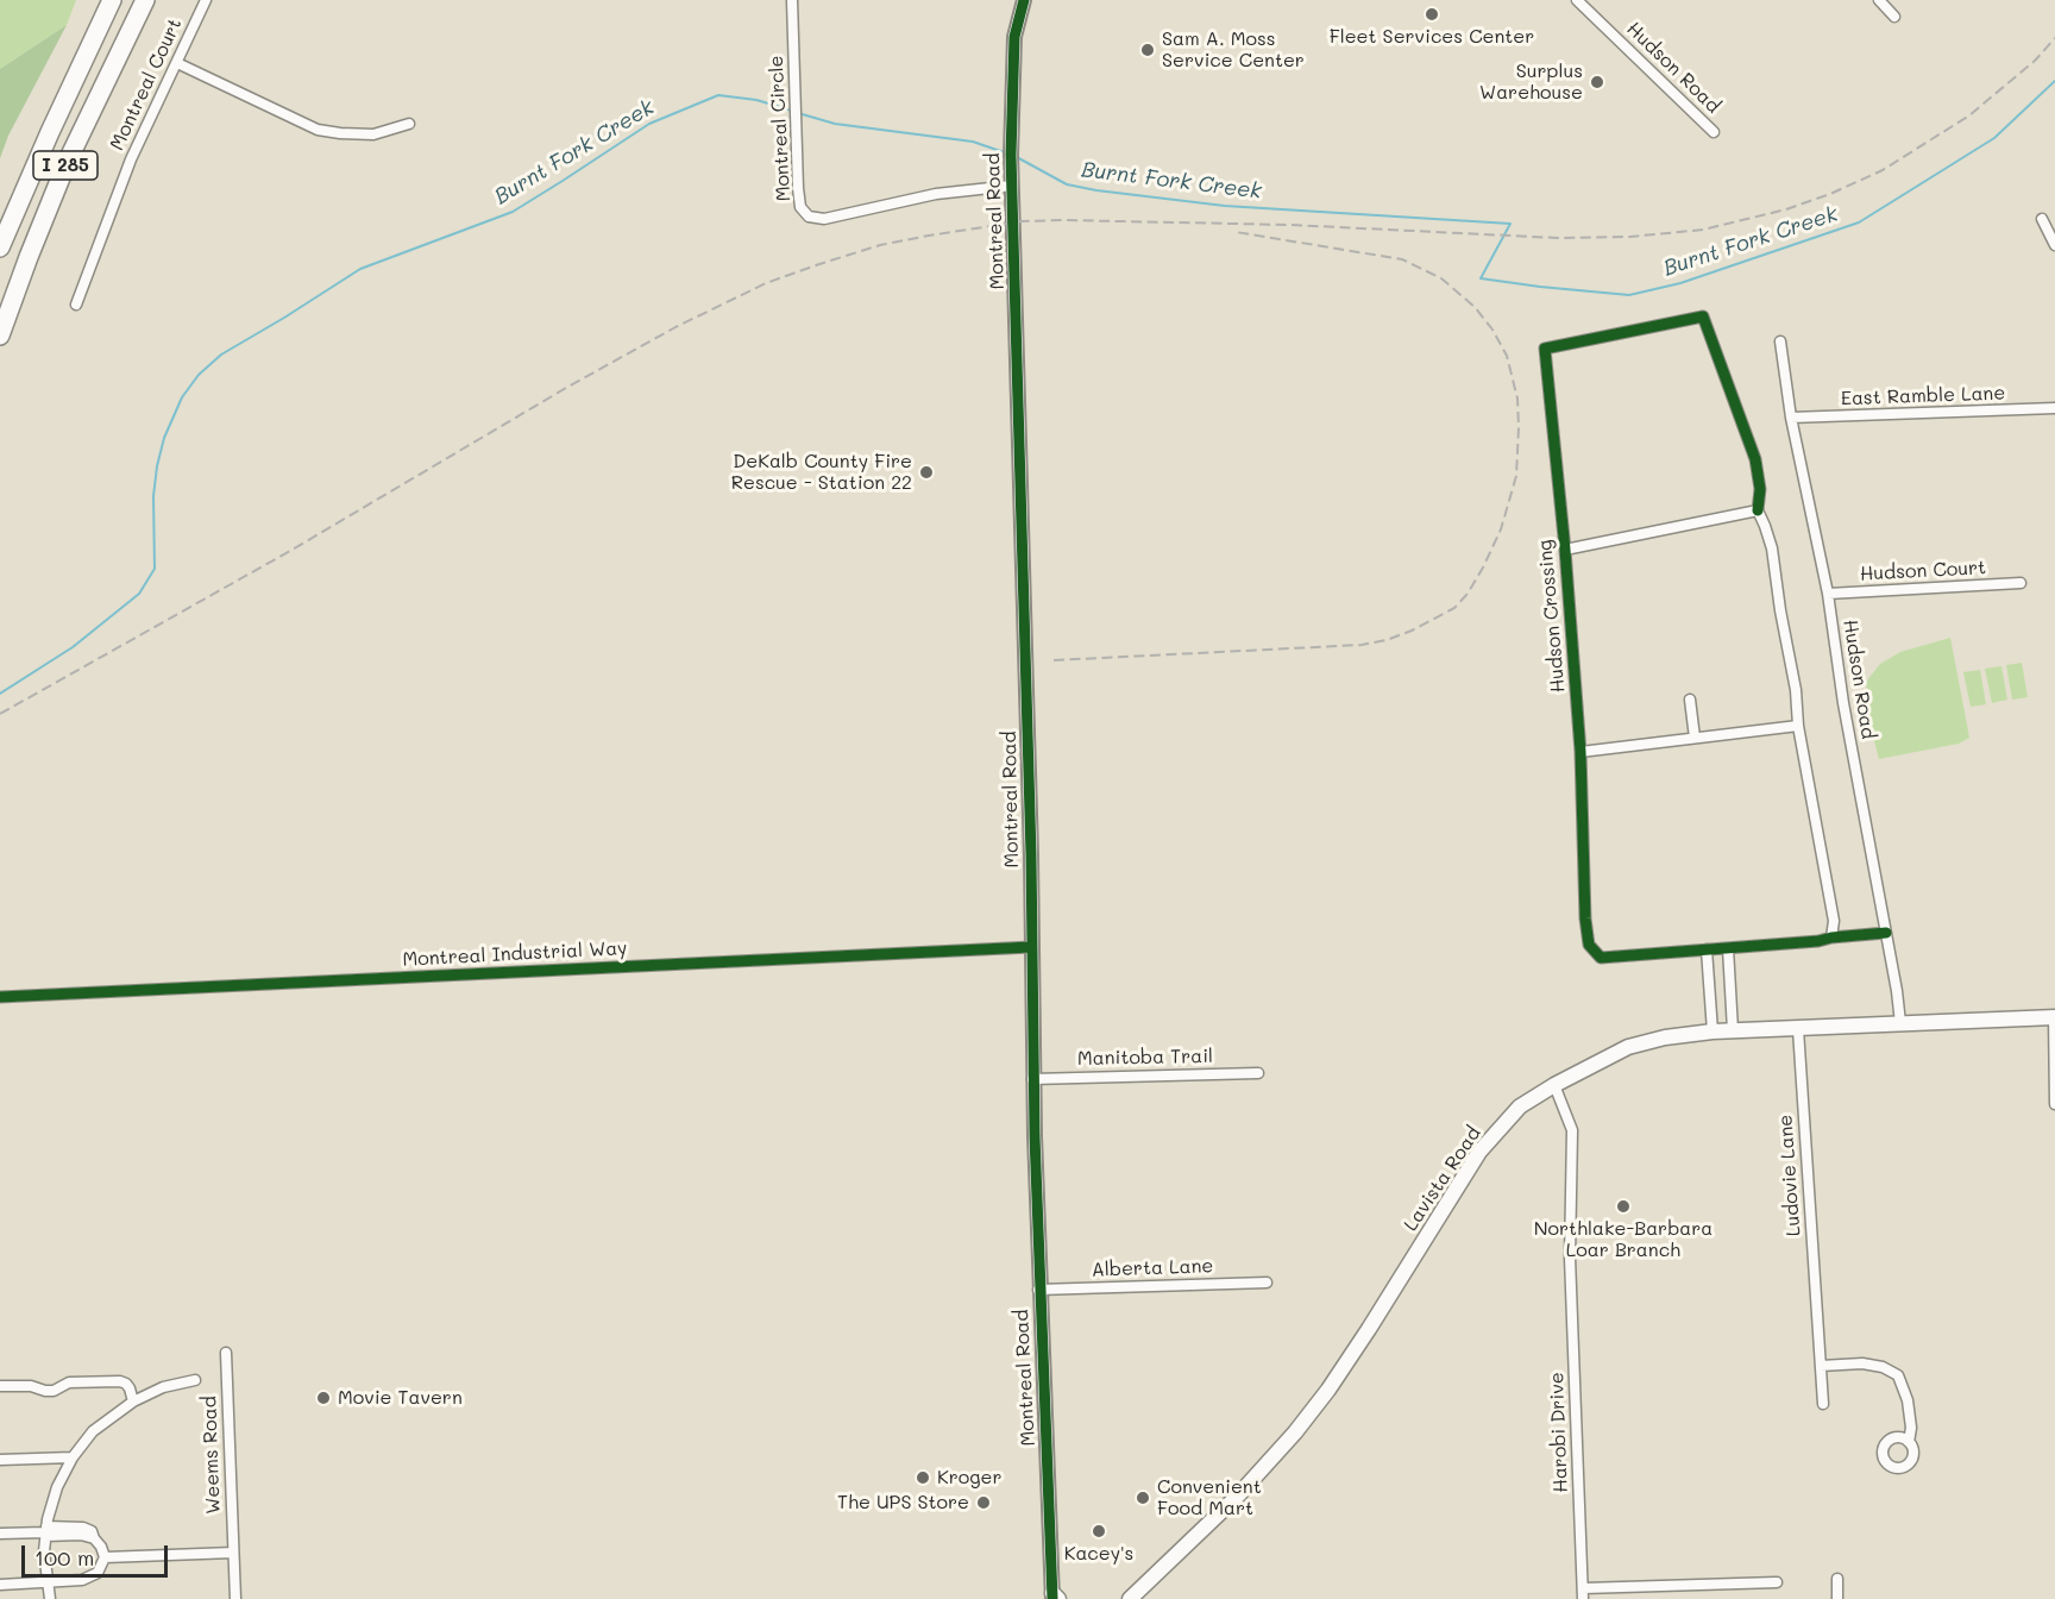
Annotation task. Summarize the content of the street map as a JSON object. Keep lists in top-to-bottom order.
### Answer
{
  "streets": {
    "highway": ["I 285"],
    "main road": ["Lavista Road"],
    "street": [
      "Hudson Road",
      "Montreal Court",
      "Montreal Circle",
      "Montreal Road",
      "East Ramble Lane",
      "Hudson Court",
      "Hudson Crossing",
      "Montreal Industrial Way",
      "Manitoba Trail",
      "Ludovie Lane",
      "Alberta Lane",
      "Harobi Drive",
      "Weems Road"
    ]
  },
  "crossings": [
    ["Hudson Road", "East Ramble Lane"],
    ["Hudson Road", "Hudson Court"],
    ["Hudson Road", "Hudson Crossing"],
    ["Hudson Road", "Lavista Road"],
    ["Montreal Circle", "Montreal Road"],
    ["Montreal Road", "Montreal Industrial Way"],
    ["Montreal Road", "Manitoba Trail"],
    ["Montreal Road", "Alberta Lane"],
    ["Ludovie Lane", "Lavista Road"],
    ["Lavista Road", "Harobi Drive"]
  ],
  "water": ["Burnt Fork Creek"],
  "places": [
    "Fleet Services Center",
    "Sam A. Moss Service Center",
    "Surplus Warehouse",
    "DeKalb County Fire Rescue - Station 22",
    "Northlake-Barbara Loar Branch",
    "Movie Tavern",
    "Kroger",
    "Convenient Food Mart",
    "The UPS Store",
    "Kacey's"
  ],
  "scale_bar": "100 m"
}
